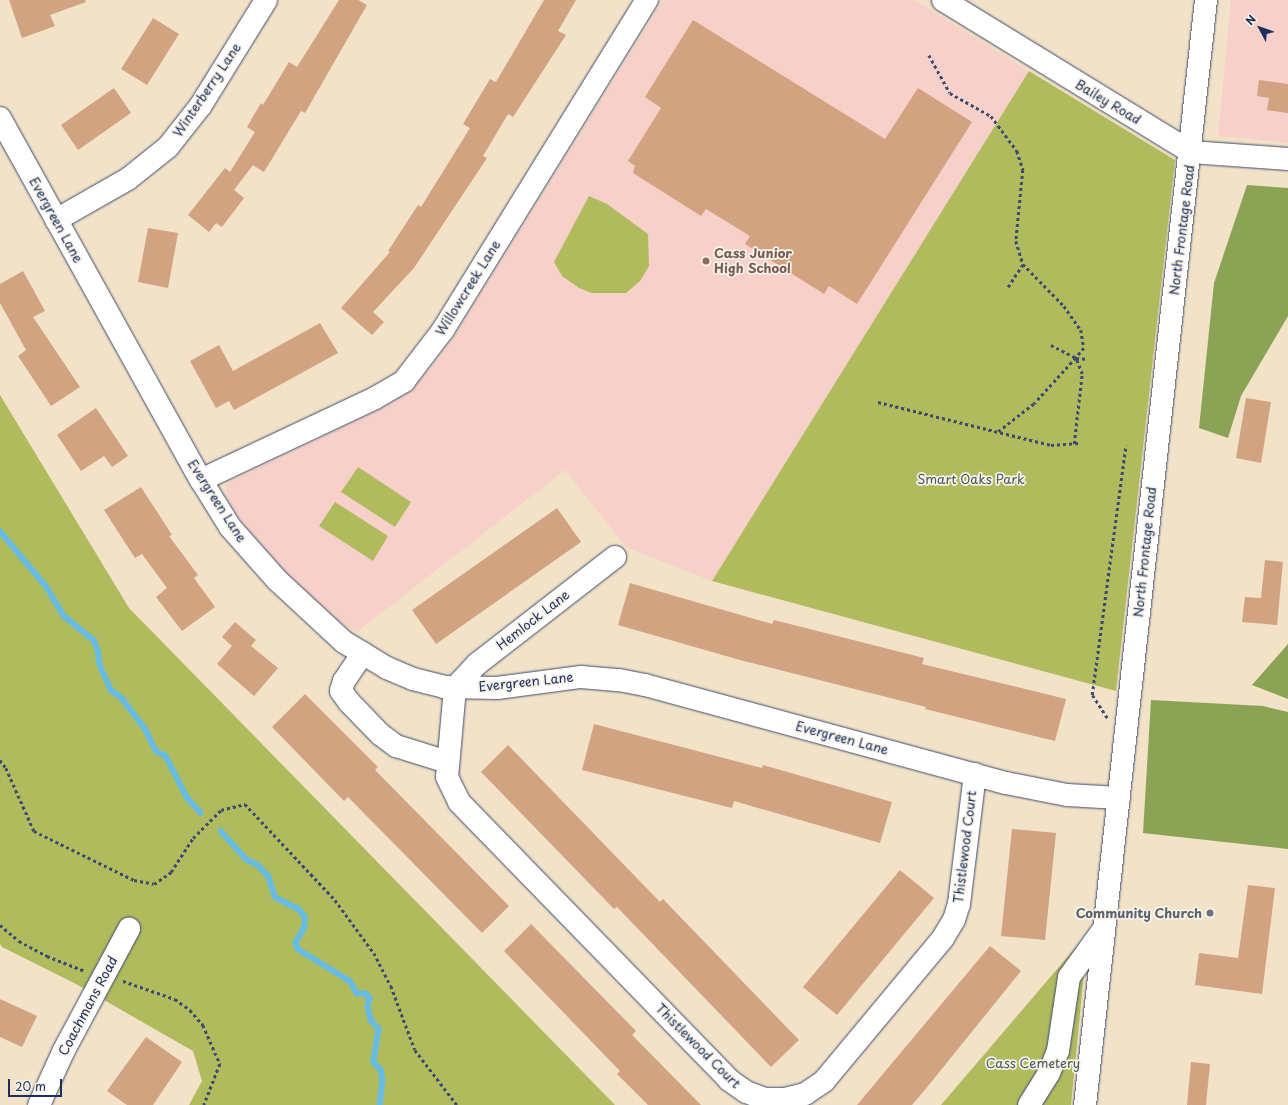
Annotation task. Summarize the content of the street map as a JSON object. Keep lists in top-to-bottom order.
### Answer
{
  "streets": {
    "street": [
      "Winterberry Lane",
      "Bailey Road",
      "Evergreen Lane",
      "North Frontage Road",
      "Willowcreek Lane",
      "Hemlock Lane",
      "Thistlewood Court",
      "Coachmans Road"
    ]
  },
  "crossings": [
    ["Winterberry Lane", "Evergreen Lane"],
    ["Bailey Road", "North Frontage Road"],
    ["Evergreen Lane", "North Frontage Road"],
    ["Evergreen Lane", "Willowcreek Lane"],
    ["Evergreen Lane", "Hemlock Lane"],
    ["Evergreen Lane", "Thistlewood Court"],
    ["Hemlock Lane", "Thistlewood Court"]
  ],
  "parks": ["Smart Oaks Park", "Cass Cemetery"],
  "places": ["Cass Junior High School", "Community Church"],
  "scale_bar": "20 m",
  "north": "top left"
}
